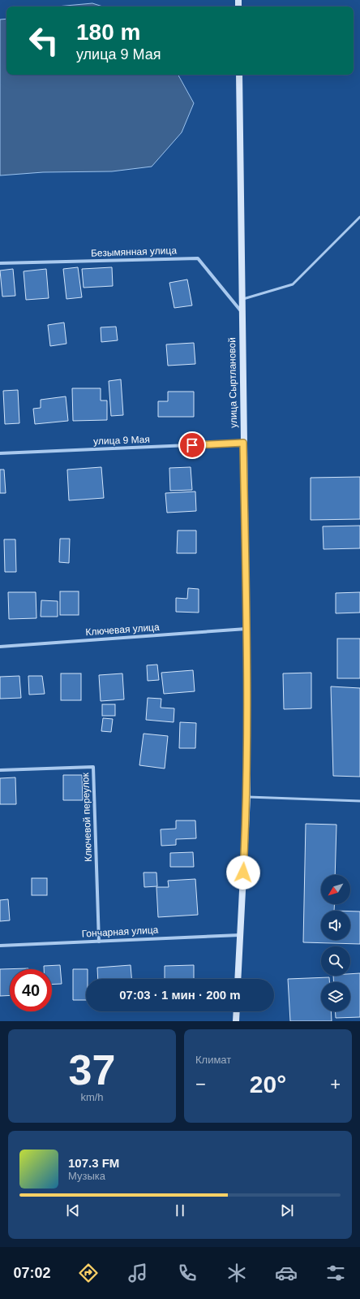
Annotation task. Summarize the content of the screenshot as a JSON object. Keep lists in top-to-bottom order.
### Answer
{
  "streets": {
    "street": [
      "Безымянная улица",
      "улица Сыртлановой",
      "улица 9 Мая",
      "Ключевая улица",
      "Ключевой переулок",
      "Гончарная улица"
    ]
  },
  "crossings": [
    ["Безымянная улица", "улица Сыртлановой"],
    ["улица Сыртлановой", "улица 9 Мая"],
    ["улица Сыртлановой", "Ключевая улица"],
    ["улица Сыртлановой", "Гончарная улица"],
    ["Ключевой переулок", "Гончарная улица"]
  ],
  "north": "bottom left",
  "page": {
    "turn": ["180 m", "улица 9 Мая"],
    "limit": "40",
    "trip": "07:03 · 1 мин · 200 m",
    "tile": [
      ["37", "km/h"],
      "Климат"
    ],
    "heat": ["−", "20°", "+"],
    "song": ["107.3 FM", "Музыка"],
    "tabs": "07:02"
  }
}
